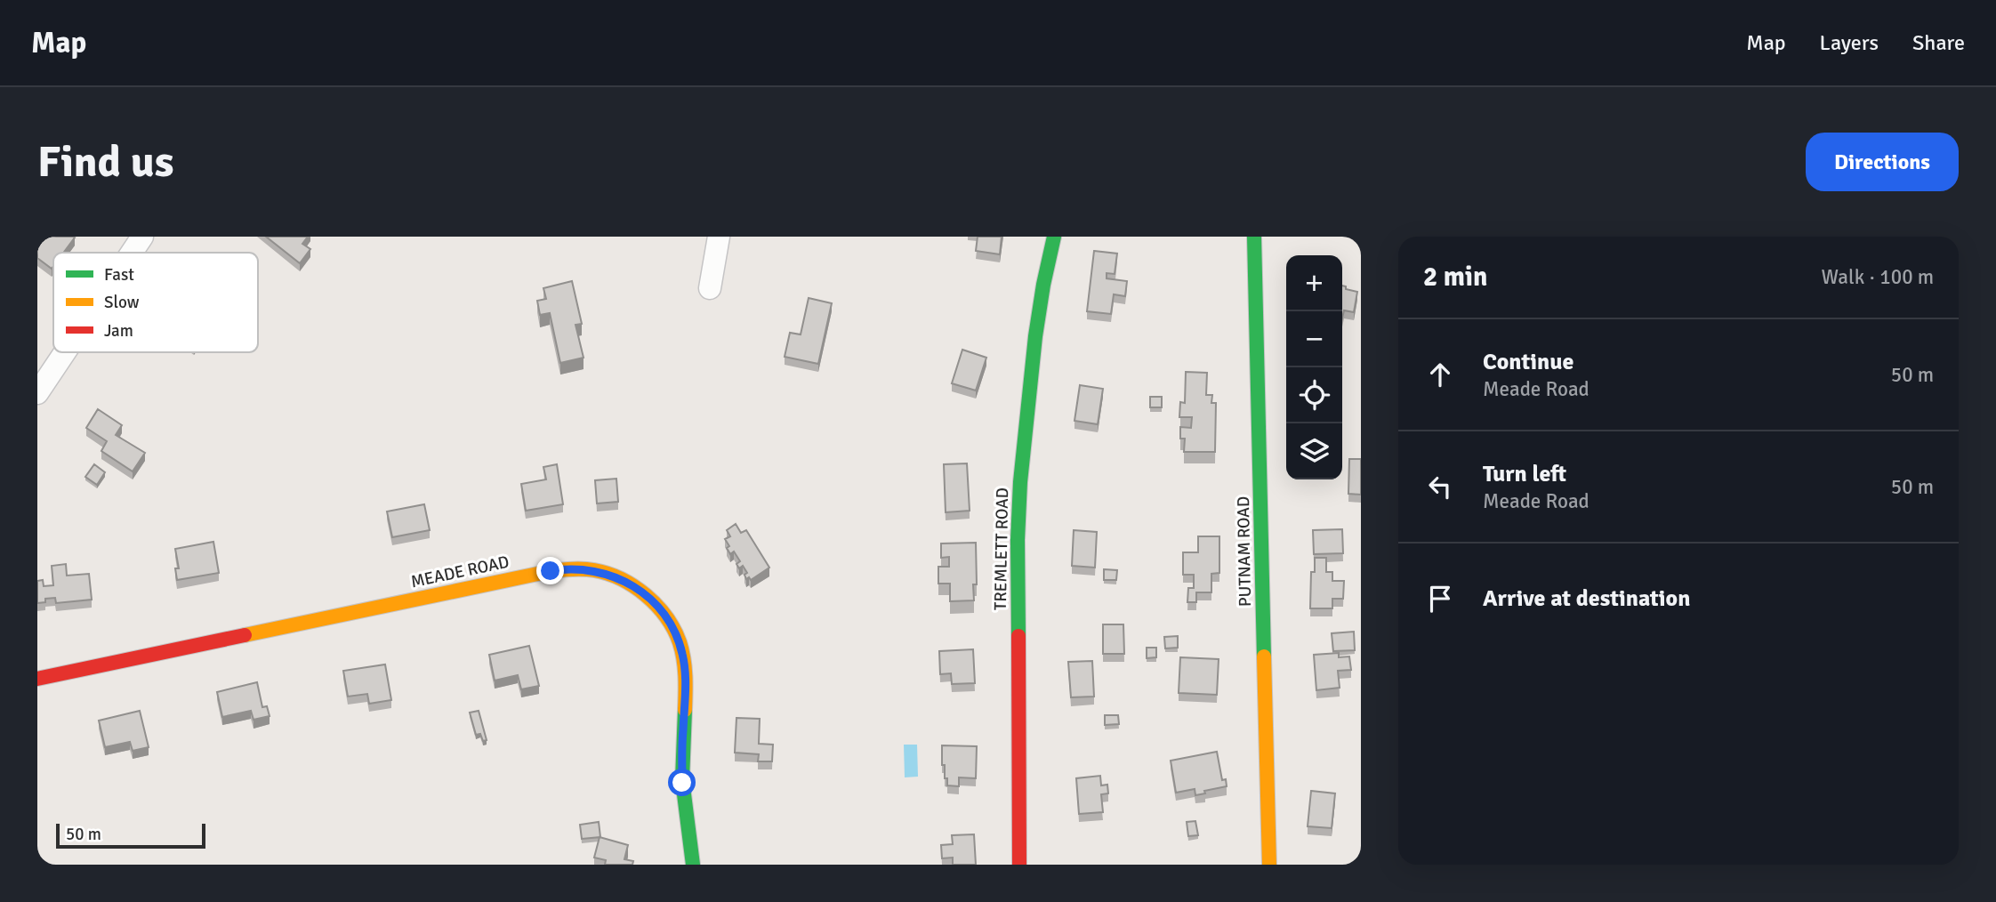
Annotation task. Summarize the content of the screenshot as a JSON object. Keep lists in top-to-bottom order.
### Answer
{
  "streets": {
    "street": ["TREMLETT ROAD", "PUTNAM ROAD", "MEADE ROAD"]
  },
  "legend": ["Fast", "Slow", "Jam"],
  "scale_bar": "50 m",
  "page": {
    "header": "Map",
    "nav": ["Map", "Layers", "Share"],
    "buttons": "Directions",
    "title": "Find us",
    "heading": ["2 min", "Walk · 100 m"],
    "map_buttons": ["+", "−"],
    "list": [
      ["Continue", "Meade Road", "50 m"],
      ["Turn left", "Meade Road", "50 m"],
      "Arrive at destination"
    ],
    "scale": "50 m"
  }
}
